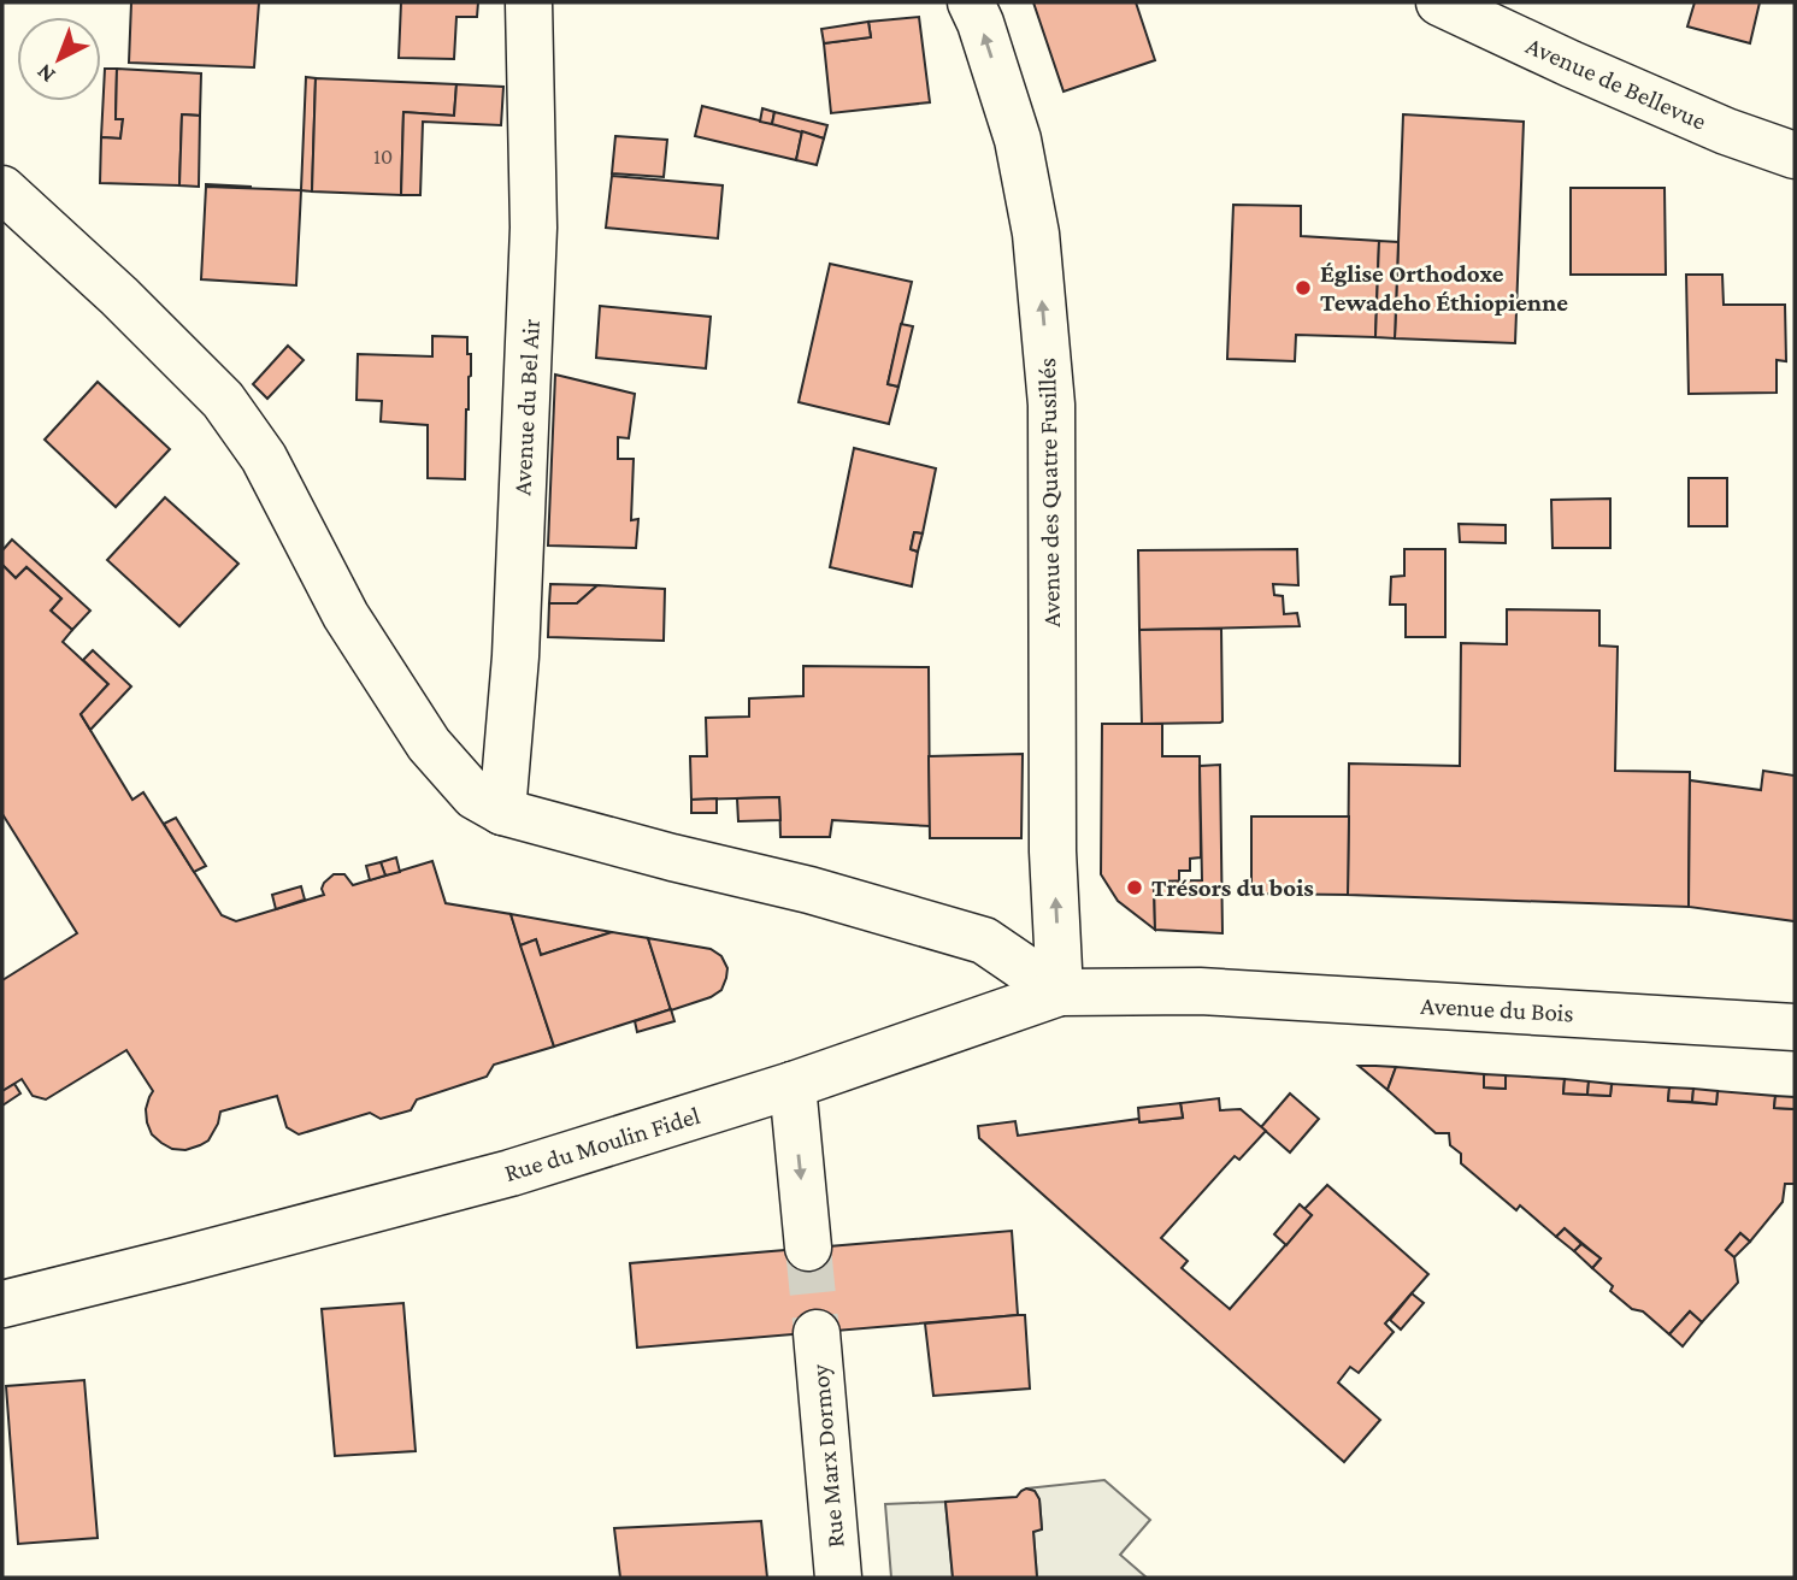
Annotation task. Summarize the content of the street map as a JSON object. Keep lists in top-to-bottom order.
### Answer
{
  "streets": {
    "street": [
      "Avenue de Bellevue",
      "Avenue du Bel Air",
      "Avenue des Quatre Fusillés",
      "Avenue du Bois",
      "Rue du Moulin Fidel",
      "Rue Marx Dormoy"
    ]
  },
  "crossings": [
    ["Avenue des Quatre Fusillés", "Rue du Moulin Fidel"],
    ["Avenue du Bois", "Rue du Moulin Fidel"]
  ],
  "one_way": ["Avenue des Quatre Fusillés"],
  "places": ["Église Orthodoxe Tewadeho Éthiopienne", "Trésors du bois"],
  "house_numbers": ["10"],
  "north": "bottom left"
}
